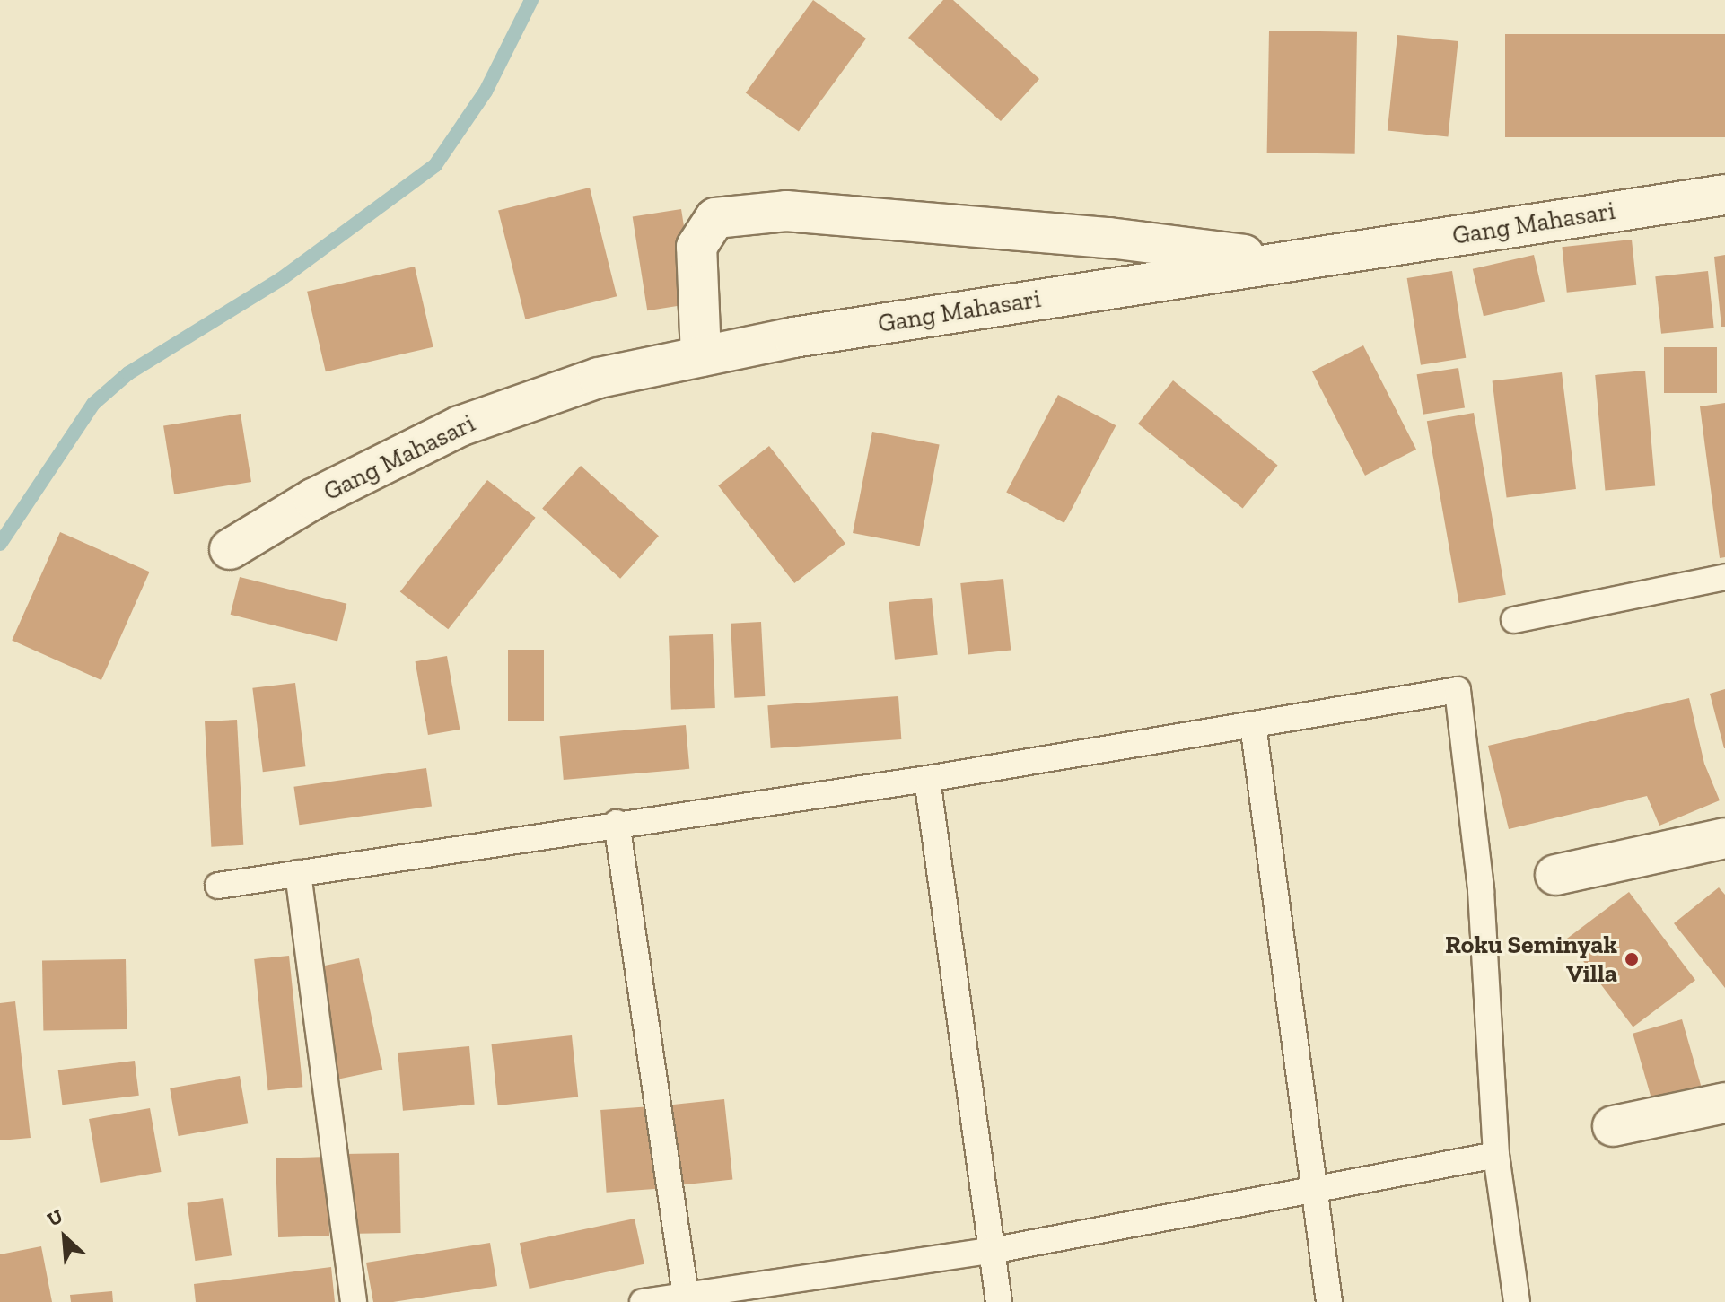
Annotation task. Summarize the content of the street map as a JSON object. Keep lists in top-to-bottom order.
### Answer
{
  "streets": {
    "street": ["Gang Mahasari"]
  },
  "places": ["Roku Seminyak Villa"],
  "north": "top left"
}
